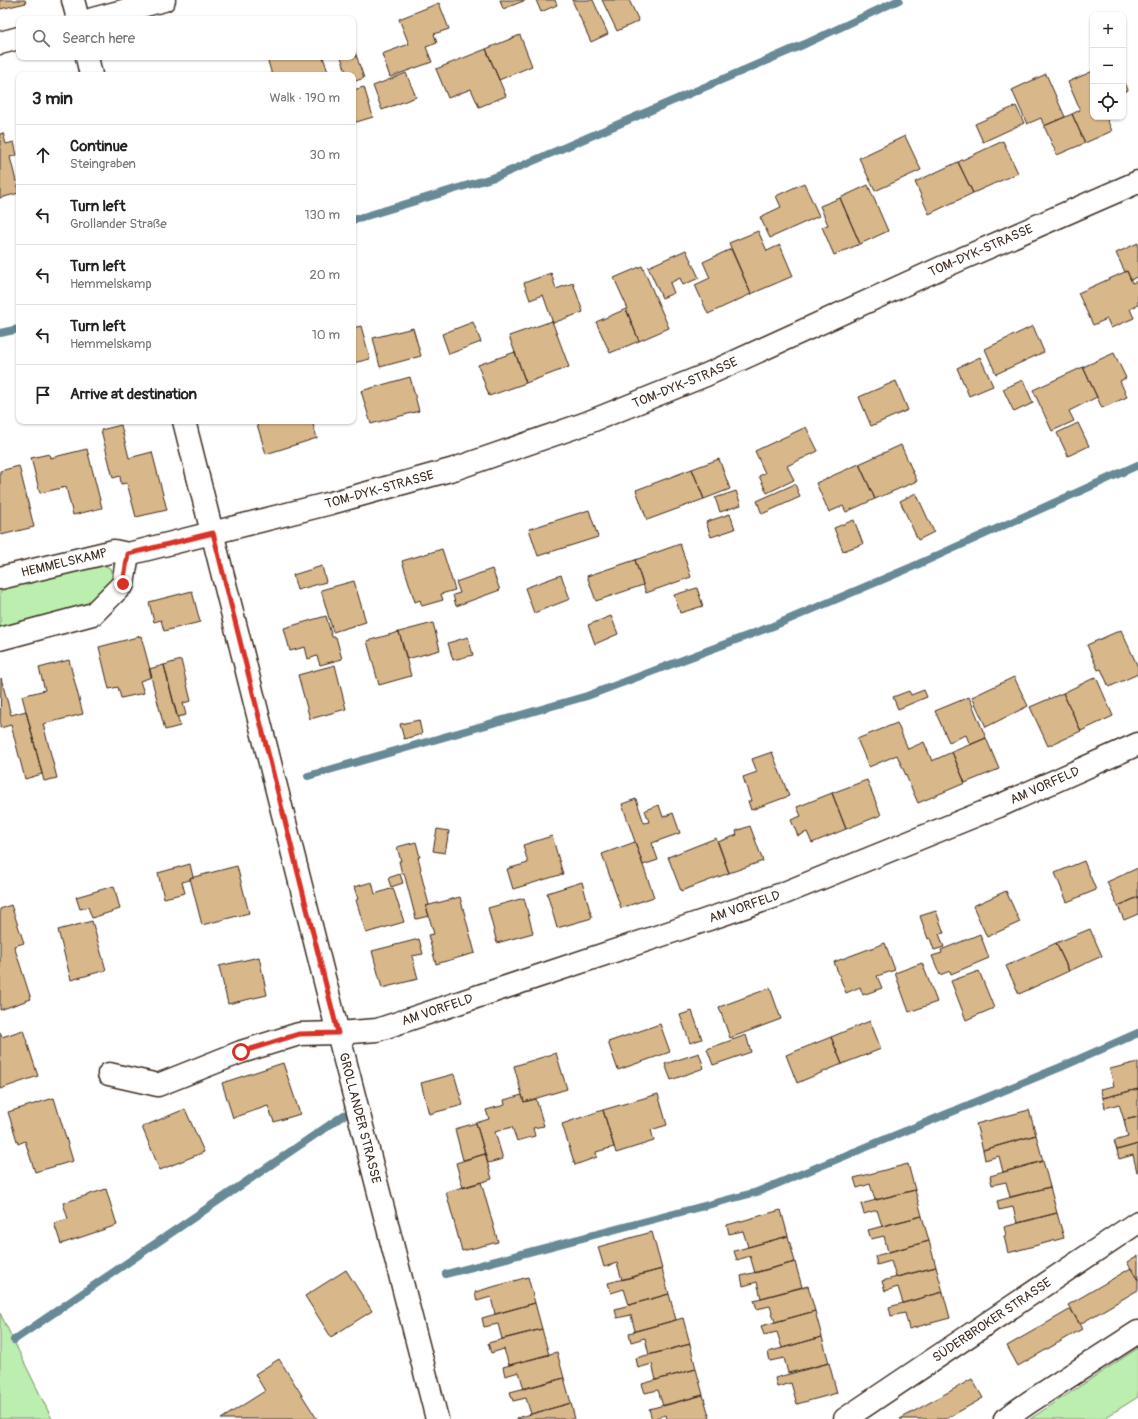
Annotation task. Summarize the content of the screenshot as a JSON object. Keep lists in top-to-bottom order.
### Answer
{
  "streets": {
    "street": [
      "TOM-DYK-STRASSE",
      "HEMMELSKAMP",
      "AM VORFELD",
      "GROLLANDER STRASSE",
      "SÜDERBROKER STRASSE"
    ]
  },
  "crossings": [
    ["TOM-DYK-STRASSE", "HEMMELSKAMP"],
    ["TOM-DYK-STRASSE", "GROLLANDER STRASSE"],
    ["HEMMELSKAMP", "GROLLANDER STRASSE"],
    ["AM VORFELD", "GROLLANDER STRASSE"]
  ],
  "page": {
    "map_buttons": ["+", "−"],
    "search": "Search here",
    "heading": ["3 min", "Walk · 190 m"],
    "list": [
      ["Continue", "Steingraben", "30 m"],
      ["Turn left", "Grollander Straße", "130 m"],
      ["Turn left", "Hemmelskamp", "20 m"],
      ["Turn left", "Hemmelskamp", "10 m"],
      "Arrive at destination"
    ]
  }
}
